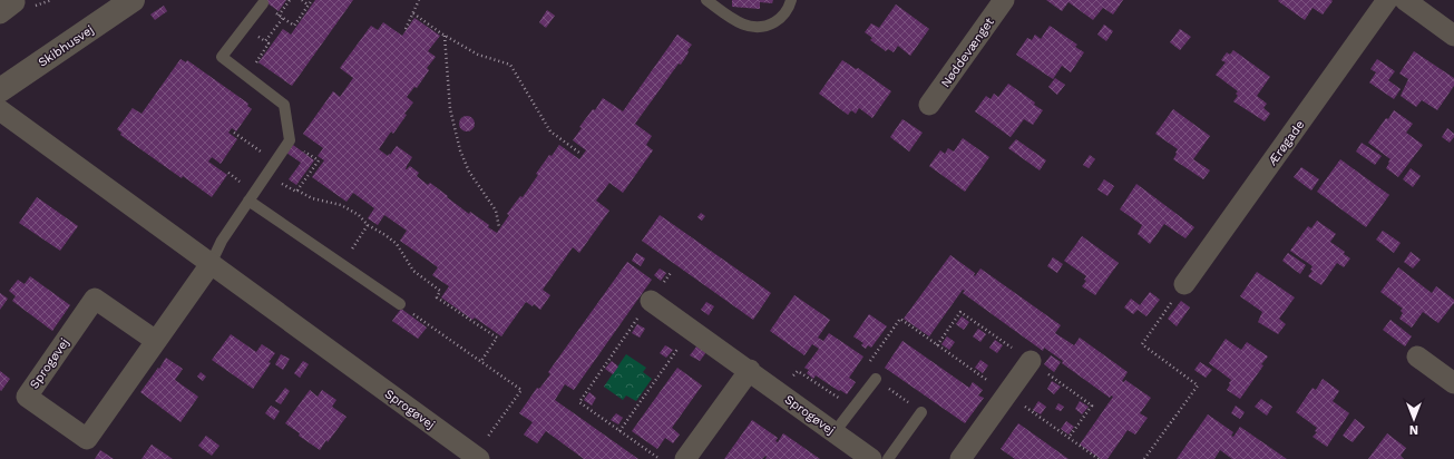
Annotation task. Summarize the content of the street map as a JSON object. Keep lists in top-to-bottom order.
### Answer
{
  "streets": {
    "street": [
      "Skibhusvej",
      "Nøddevænget",
      "Ærøgade",
      "Sprogøvej"
    ]
  },
  "north": "bottom"
}
